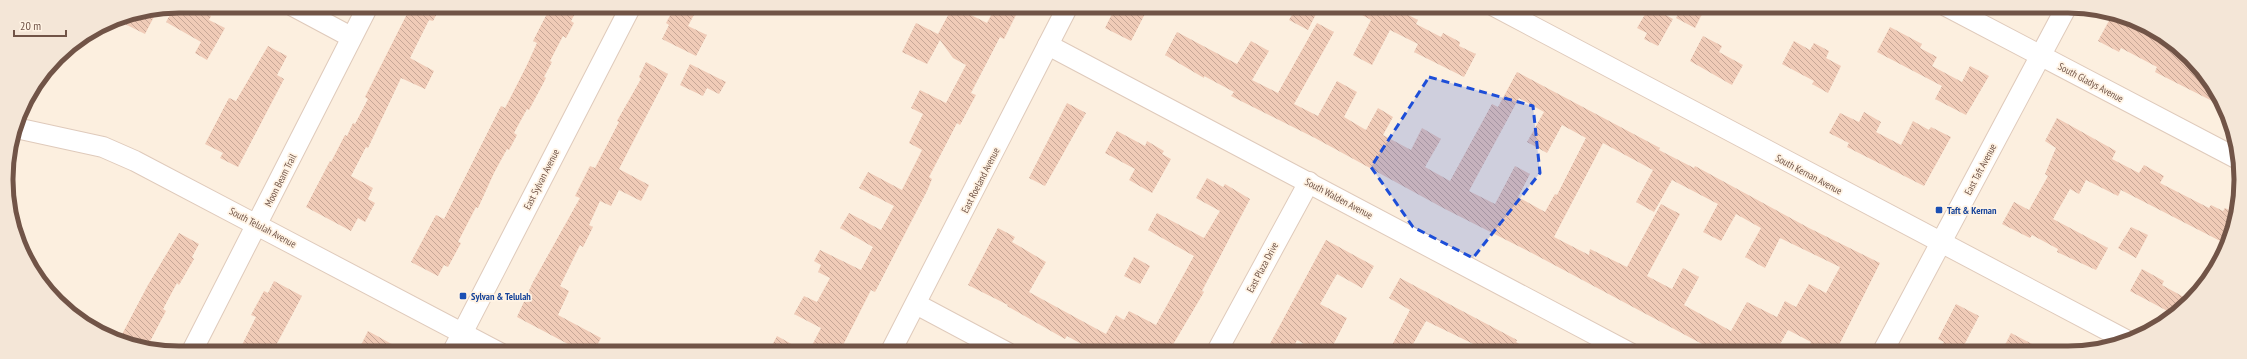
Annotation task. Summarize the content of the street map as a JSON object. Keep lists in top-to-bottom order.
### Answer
{
  "streets": {
    "street": [
      "South Gladys Avenue",
      "East Taft Avenue",
      "South Kernan Avenue",
      "East Sylvan Avenue",
      "Moon Beam Trail",
      "East Roeland Avenue",
      "South Walden Avenue",
      "South Telulah Avenue",
      "East Plaza Drive"
    ]
  },
  "crossings": [
    ["South Gladys Avenue", "East Taft Avenue"],
    ["East Taft Avenue", "South Kernan Avenue"],
    ["East Sylvan Avenue", "South Telulah Avenue"],
    ["Moon Beam Trail", "South Telulah Avenue"],
    ["East Roeland Avenue", "South Walden Avenue"],
    ["South Walden Avenue", "East Plaza Drive"]
  ],
  "places": {
    "transit": ["Taft & Kernan", "Sylvan & Telulah"]
  },
  "scale_bar": "20 m"
}
